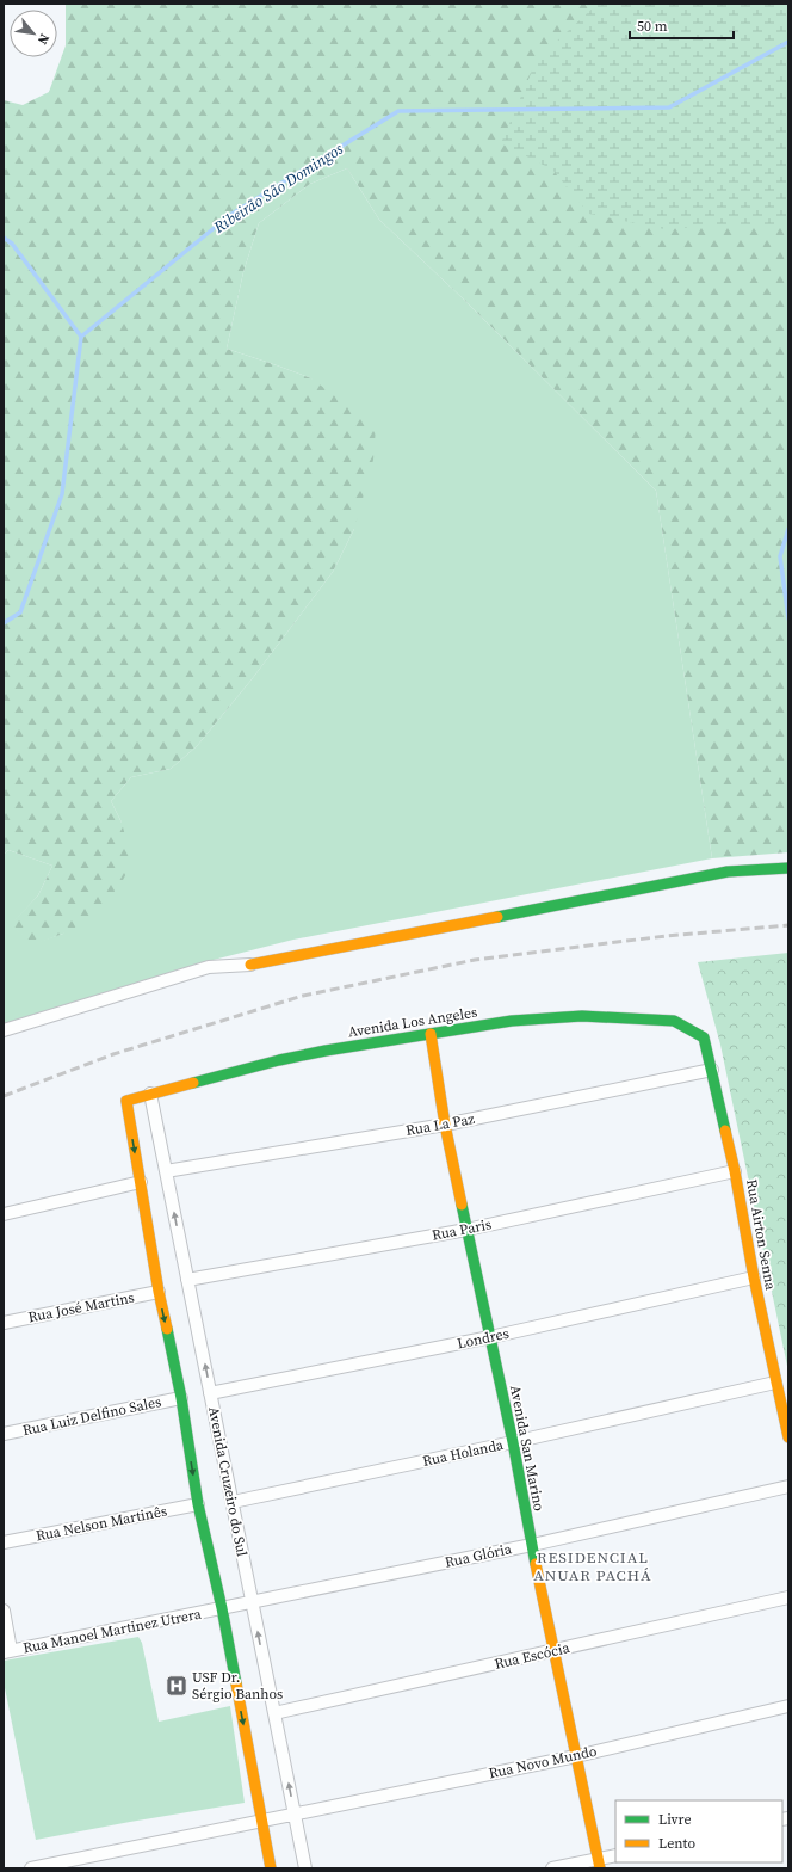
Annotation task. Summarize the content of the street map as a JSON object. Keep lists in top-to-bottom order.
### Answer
{
  "streets": {
    "street": [
      "Avenida Los Angeles",
      "Rua La Paz",
      "Rua Paris",
      "Rua Airton Senna",
      "Rua José Martins",
      "Londres",
      "Rua Luiz Delfino Sales",
      "Avenida San Marino",
      "Rua Holanda",
      "Avenida Cruzeiro do Sul",
      "Rua Nelson Martinês",
      "Rua Glória",
      "Rua Manoel Martinez Utrera",
      "Rua Escócia",
      "Rua Novo Mundo"
    ]
  },
  "crossings": [
    ["Avenida Los Angeles", "Rua Airton Senna"],
    ["Avenida Los Angeles", "Avenida San Marino"],
    ["Avenida Los Angeles", "Avenida Cruzeiro do Sul"],
    ["Rua La Paz", "Rua Airton Senna"],
    ["Rua La Paz", "Avenida San Marino"],
    ["Rua La Paz", "Avenida Cruzeiro do Sul"],
    ["Rua Paris", "Rua Airton Senna"],
    ["Rua Paris", "Avenida San Marino"],
    ["Rua Paris", "Avenida Cruzeiro do Sul"],
    ["Rua Airton Senna", "Londres"],
    ["Rua Airton Senna", "Rua Holanda"],
    ["Londres", "Avenida San Marino"],
    ["Londres", "Avenida Cruzeiro do Sul"],
    ["Avenida San Marino", "Rua Holanda"],
    ["Avenida San Marino", "Rua Glória"],
    ["Avenida San Marino", "Rua Escócia"],
    ["Avenida San Marino", "Rua Novo Mundo"],
    ["Rua Holanda", "Avenida Cruzeiro do Sul"],
    ["Avenida Cruzeiro do Sul", "Rua Glória"],
    ["Avenida Cruzeiro do Sul", "Rua Escócia"],
    ["Avenida Cruzeiro do Sul", "Rua Novo Mundo"],
    ["Rua Glória", "Rua Manoel Martinez Utrera"]
  ],
  "districts": ["RESIDENCIAL ANUAR PACHÁ"],
  "water": ["Ribeirão São Domingos"],
  "places": {
    "hospital": ["USF Dr. Sérgio Banhos"]
  },
  "legend": ["Livre", "Lento"],
  "scale_bar": "50 m",
  "north": "bottom right"
}
